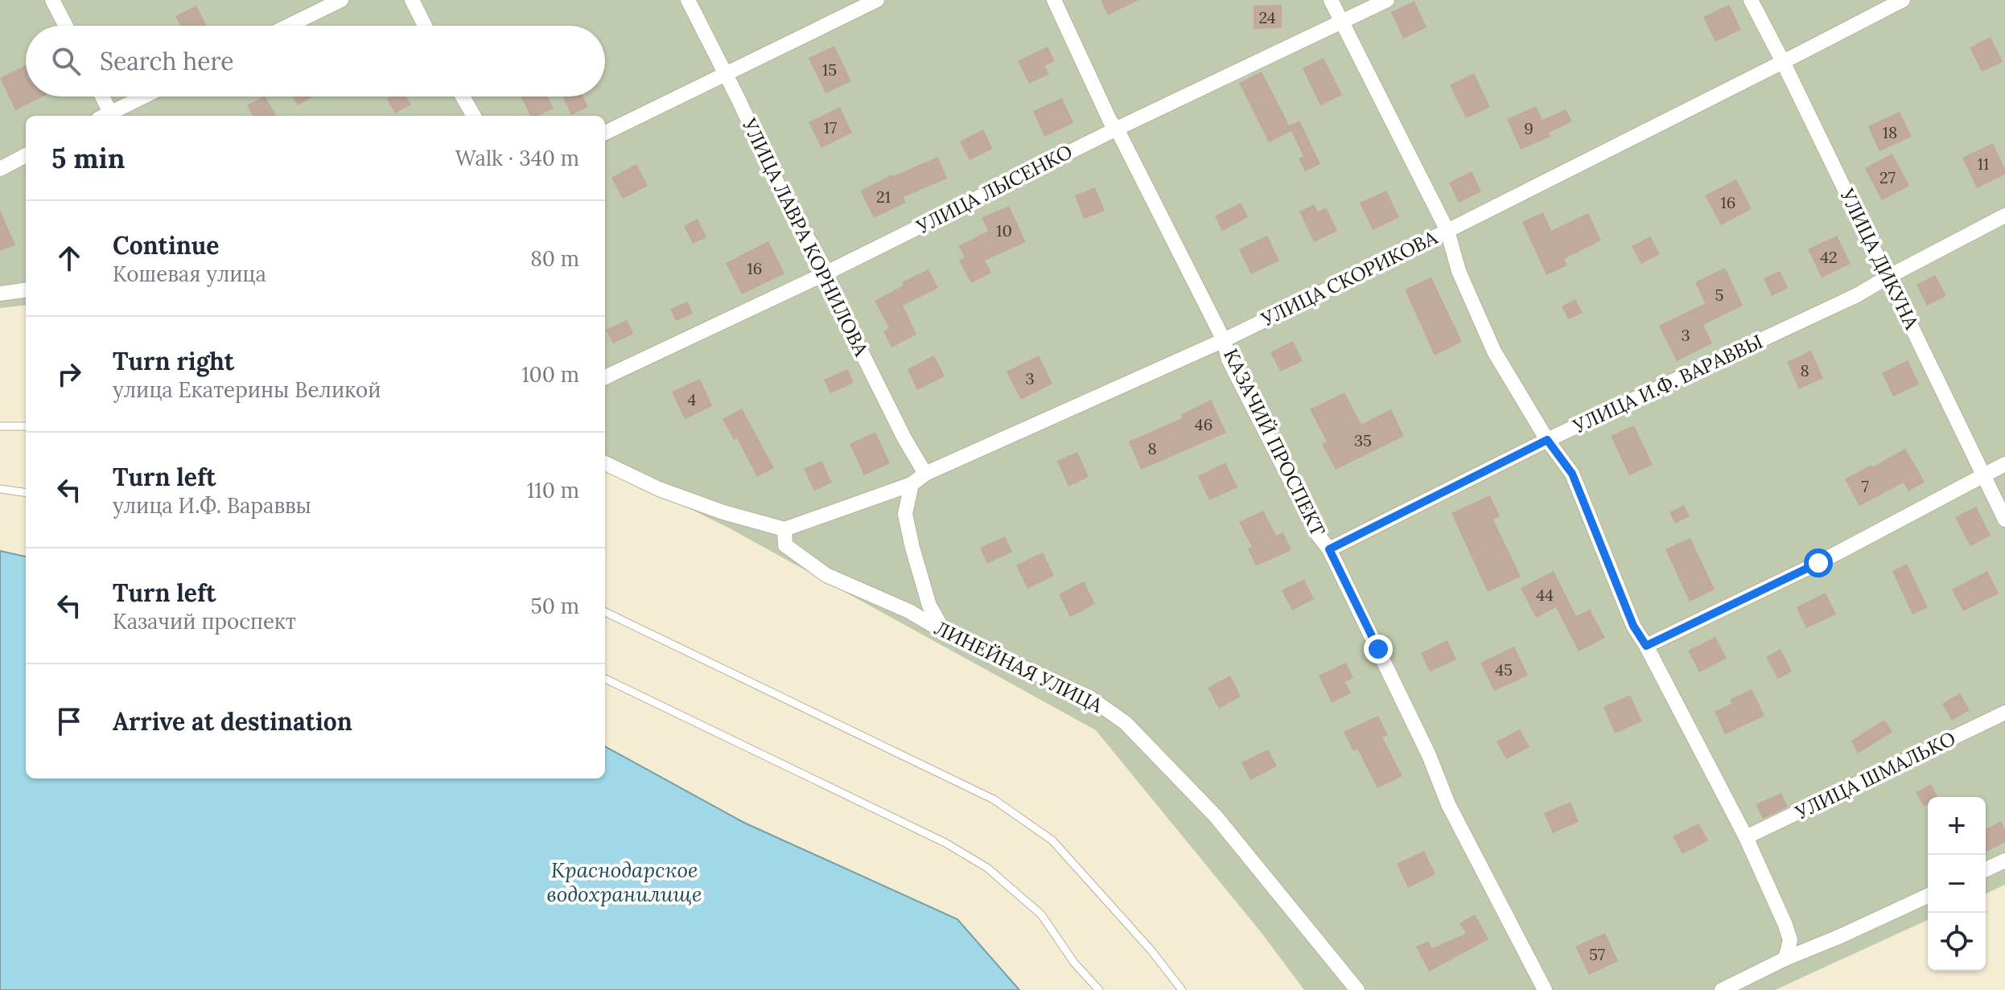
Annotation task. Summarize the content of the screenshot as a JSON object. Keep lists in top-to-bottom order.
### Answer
{
  "streets": {
    "street": [
      "УЛИЦА ЛЫСЕНКО",
      "УЛИЦА ЛАВРА КОРНИЛОВА",
      "УЛИЦА ДИКУНА",
      "УЛИЦА СКОРИКОВА",
      "УЛИЦА И.Ф. ВАРАВВЫ",
      "КАЗАЧИЙ ПРОСПЕКТ",
      "ЛИНЕЙНАЯ УЛИЦА",
      "УЛИЦА ШМАЛЬКО"
    ]
  },
  "crossings": [
    ["УЛИЦА ЛЫСЕНКО", "УЛИЦА ЛАВРА КОРНИЛОВА"],
    ["УЛИЦА ЛЫСЕНКО", "КАЗАЧИЙ ПРОСПЕКТ"],
    ["УЛИЦА ЛАВРА КОРНИЛОВА", "УЛИЦА СКОРИКОВА"],
    ["УЛИЦА ДИКУНА", "УЛИЦА СКОРИКОВА"],
    ["УЛИЦА ДИКУНА", "УЛИЦА И.Ф. ВАРАВВЫ"],
    ["УЛИЦА СКОРИКОВА", "КАЗАЧИЙ ПРОСПЕКТ"],
    ["УЛИЦА СКОРИКОВА", "ЛИНЕЙНАЯ УЛИЦА"],
    ["УЛИЦА И.Ф. ВАРАВВЫ", "КАЗАЧИЙ ПРОСПЕКТ"]
  ],
  "water": ["Краснодарское водохранилище"],
  "house_numbers": [
    "24",
    "15",
    "17",
    "9",
    "18",
    "11",
    "27",
    "21",
    "16",
    "10",
    "42",
    "16",
    "5",
    "3",
    "8",
    "3",
    "4",
    "46",
    "35",
    "8",
    "7",
    "44",
    "45",
    "57"
  ],
  "page": {
    "search": "Search here",
    "heading": ["5 min", "Walk · 340 m"],
    "list": [
      ["Continue", "Кошевая улица", "80 m"],
      ["Turn right", "улица Екатерины Великой", "100 m"],
      ["Turn left", "улица И.Ф. Вараввы", "110 m"],
      ["Turn left", "Казачий проспект", "50 m"],
      "Arrive at destination"
    ],
    "map_buttons": ["+", "−"]
  }
}
